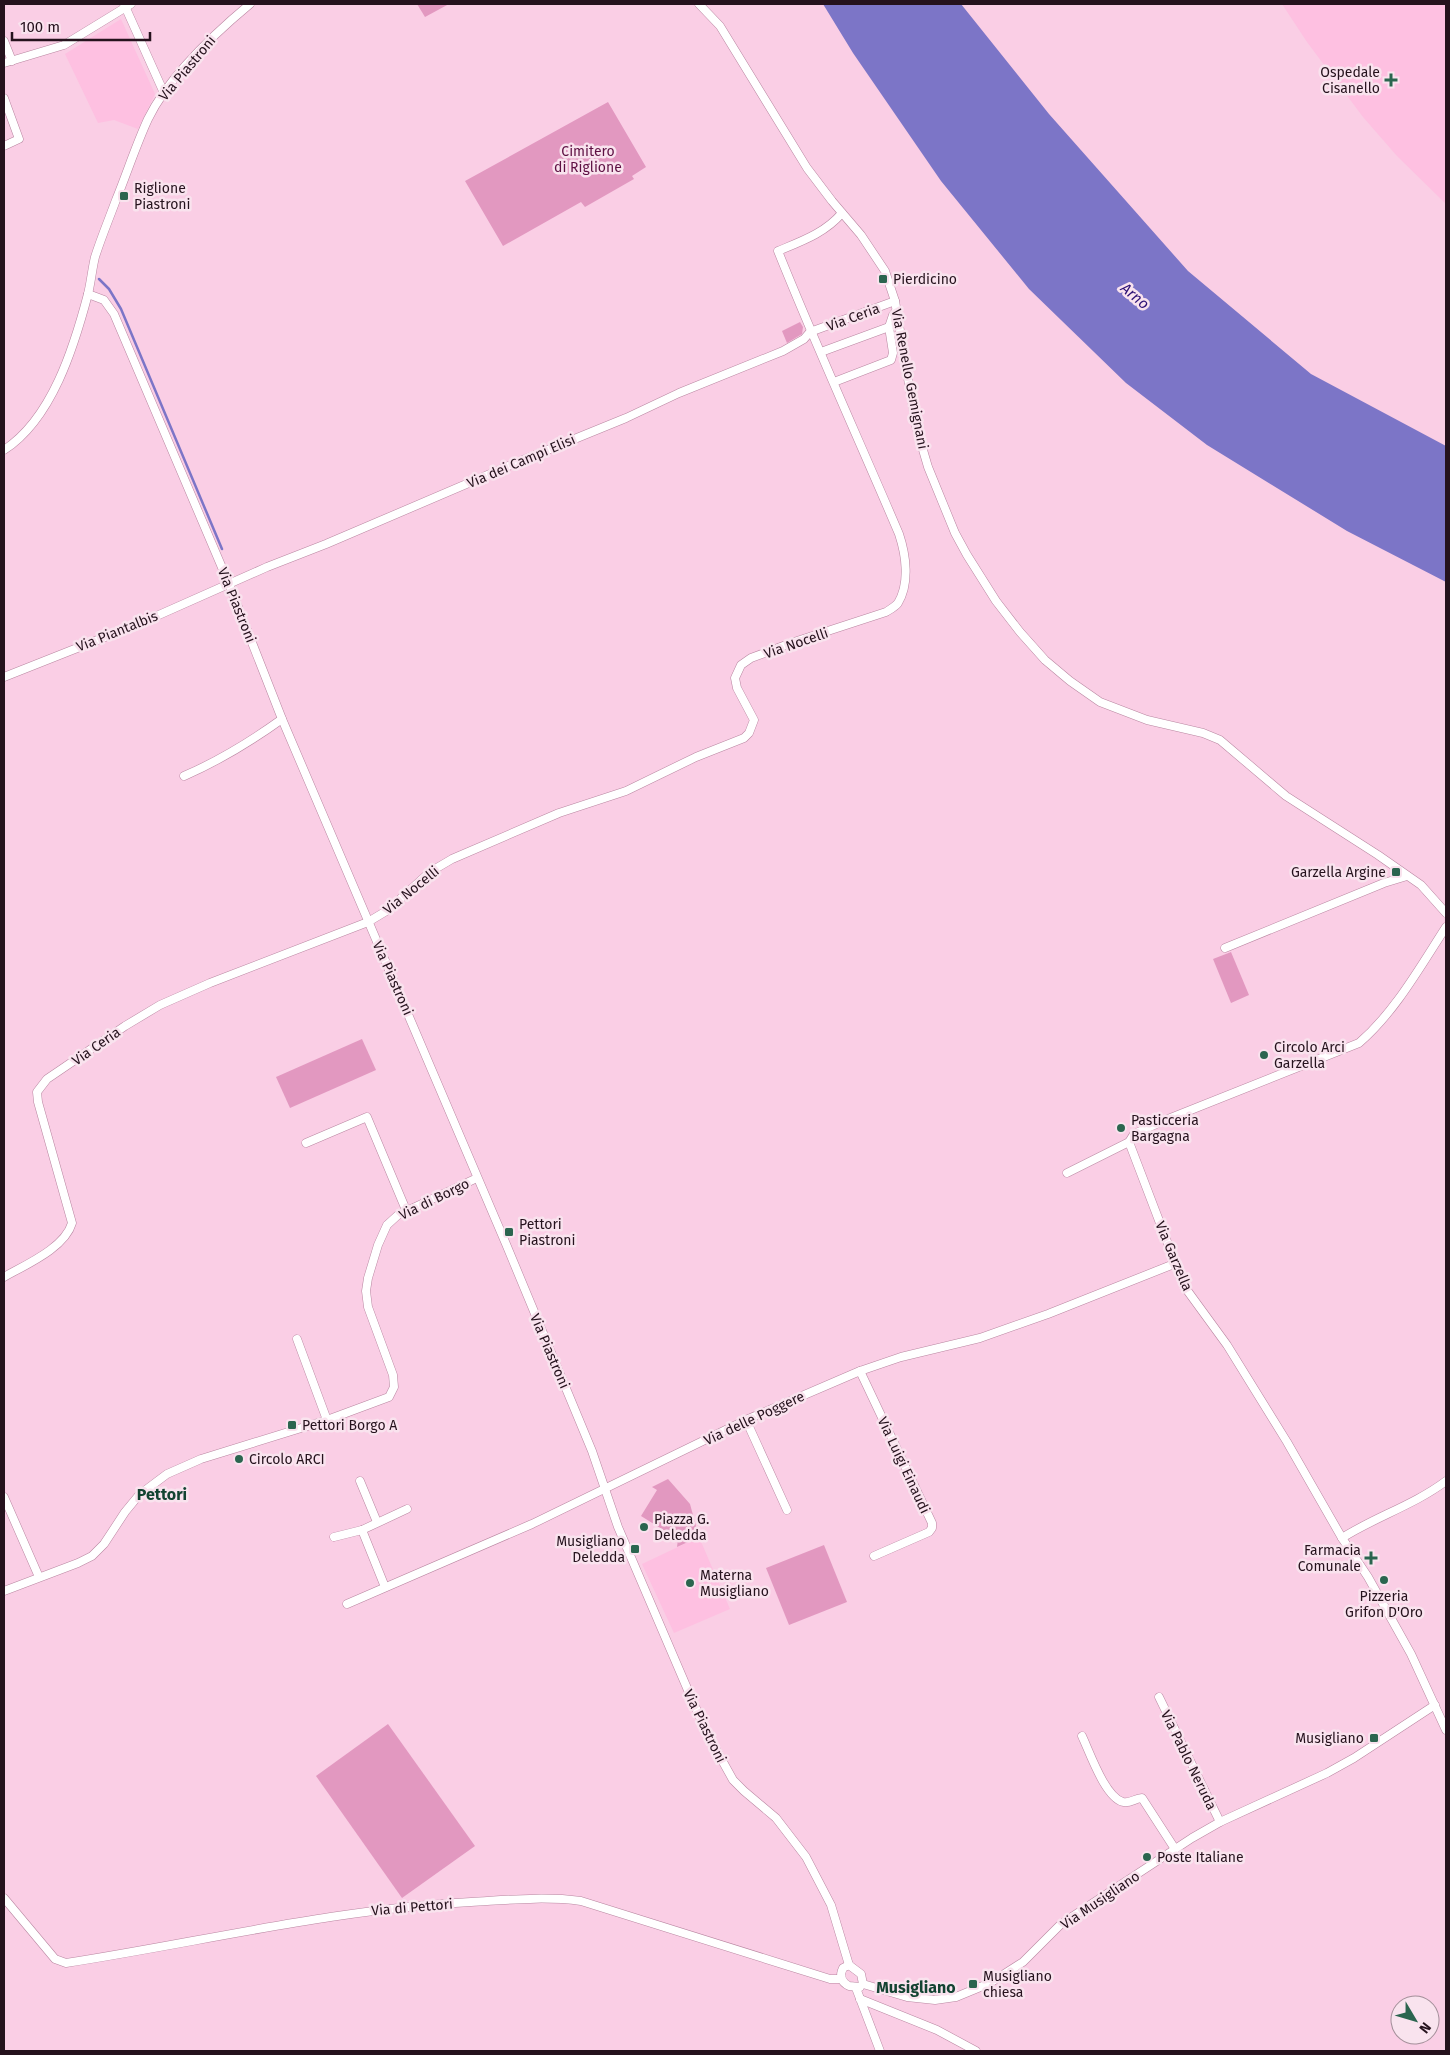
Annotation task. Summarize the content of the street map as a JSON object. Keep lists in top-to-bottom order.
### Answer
{
  "streets": {
    "street": [
      "Via Piastroni",
      "Via Ceria",
      "Via Renello Gemignani",
      "Via dei Campi Elisi",
      "Via Piantalbis",
      "Via Nocelli",
      "Via di Borgo",
      "Via Garzella",
      "Via delle Poggere",
      "Via Luigi Einaudi",
      "Via Pablo Neruda",
      "Via Musigliano",
      "Via di Pettori"
    ]
  },
  "crossings": [
    ["Via Piastroni", "Via Ceria"],
    ["Via Piastroni", "Via dei Campi Elisi"],
    ["Via Piastroni", "Via Piantalbis"],
    ["Via Piastroni", "Via Nocelli"],
    ["Via Piastroni", "Via di Borgo"],
    ["Via Piastroni", "Via delle Poggere"],
    ["Via Piastroni", "Via Musigliano"],
    ["Via Piastroni", "Via di Pettori"],
    ["Via Ceria", "Via Renello Gemignani"],
    ["Via Ceria", "Via dei Campi Elisi"],
    ["Via Ceria", "Via Nocelli"],
    ["Via Renello Gemignani", "Via Nocelli"],
    ["Via dei Campi Elisi", "Via Piantalbis"],
    ["Via dei Campi Elisi", "Via Nocelli"],
    ["Via Garzella", "Via delle Poggere"],
    ["Via Garzella", "Via Musigliano"],
    ["Via delle Poggere", "Via Luigi Einaudi"],
    ["Via Pablo Neruda", "Via Musigliano"],
    ["Via Musigliano", "Via di Pettori"]
  ],
  "districts": ["Pettori", "Musigliano"],
  "water": ["Arno"],
  "parks": ["Cimitero di Riglione"],
  "places": {
    "health": ["Ospedale Cisanello", "Farmacia Comunale"],
    "transit": [
      "Riglione Piastroni",
      "Pierdicino",
      "Garzella Argine",
      "Pettori Piastroni",
      "Pettori Borgo A",
      "Musigliano Deledda",
      "Musigliano",
      "Musigliano chiesa"
    ],
    "other": [
      "Circolo Arci Garzella",
      "Pasticceria Bargagna",
      "Circolo ARCI",
      "Piazza G. Deledda",
      "Pizzeria Grifon D'Oro",
      "Materna Musigliano",
      "Poste Italiane"
    ]
  },
  "scale_bar": "100 m",
  "north": "bottom right"
}
